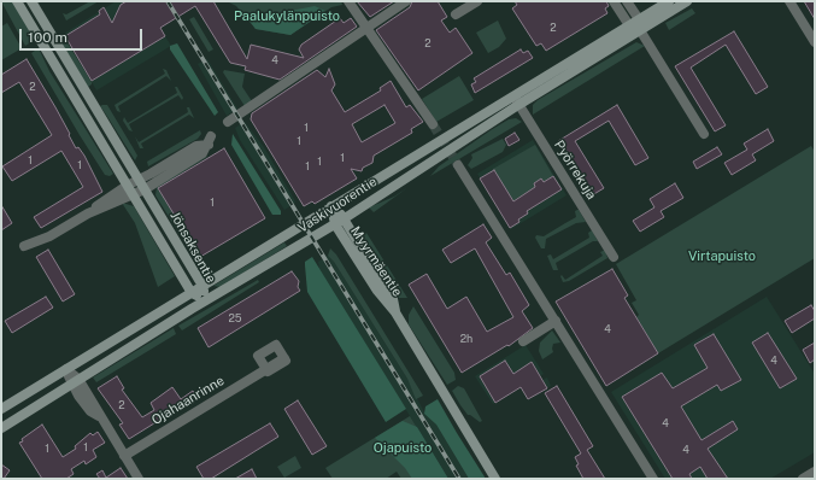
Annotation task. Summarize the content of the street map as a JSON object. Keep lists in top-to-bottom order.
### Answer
{
  "streets": {
    "main road": ["Vaskivuorentie", "Jönsaksentie", "Myyrmäentie"],
    "street": ["Pyörrekuja", "Ojahaanrinne"]
  },
  "crossings": [
    ["Pyörrekuja", "Vaskivuorentie"],
    ["Vaskivuorentie", "Jönsaksentie"],
    ["Vaskivuorentie", "Myyrmäentie"]
  ],
  "parks": ["Paalukylänpuisto", "Virtapuisto", "Ojapuisto"],
  "house_numbers": [
    "2",
    "2",
    "4",
    "2",
    "1",
    "1",
    "1",
    "1",
    "1",
    "1",
    "1",
    "1",
    "25",
    "4",
    "2h",
    "4",
    "2",
    "4",
    "1",
    "1",
    "4"
  ],
  "scale_bar": "100 m"
}
